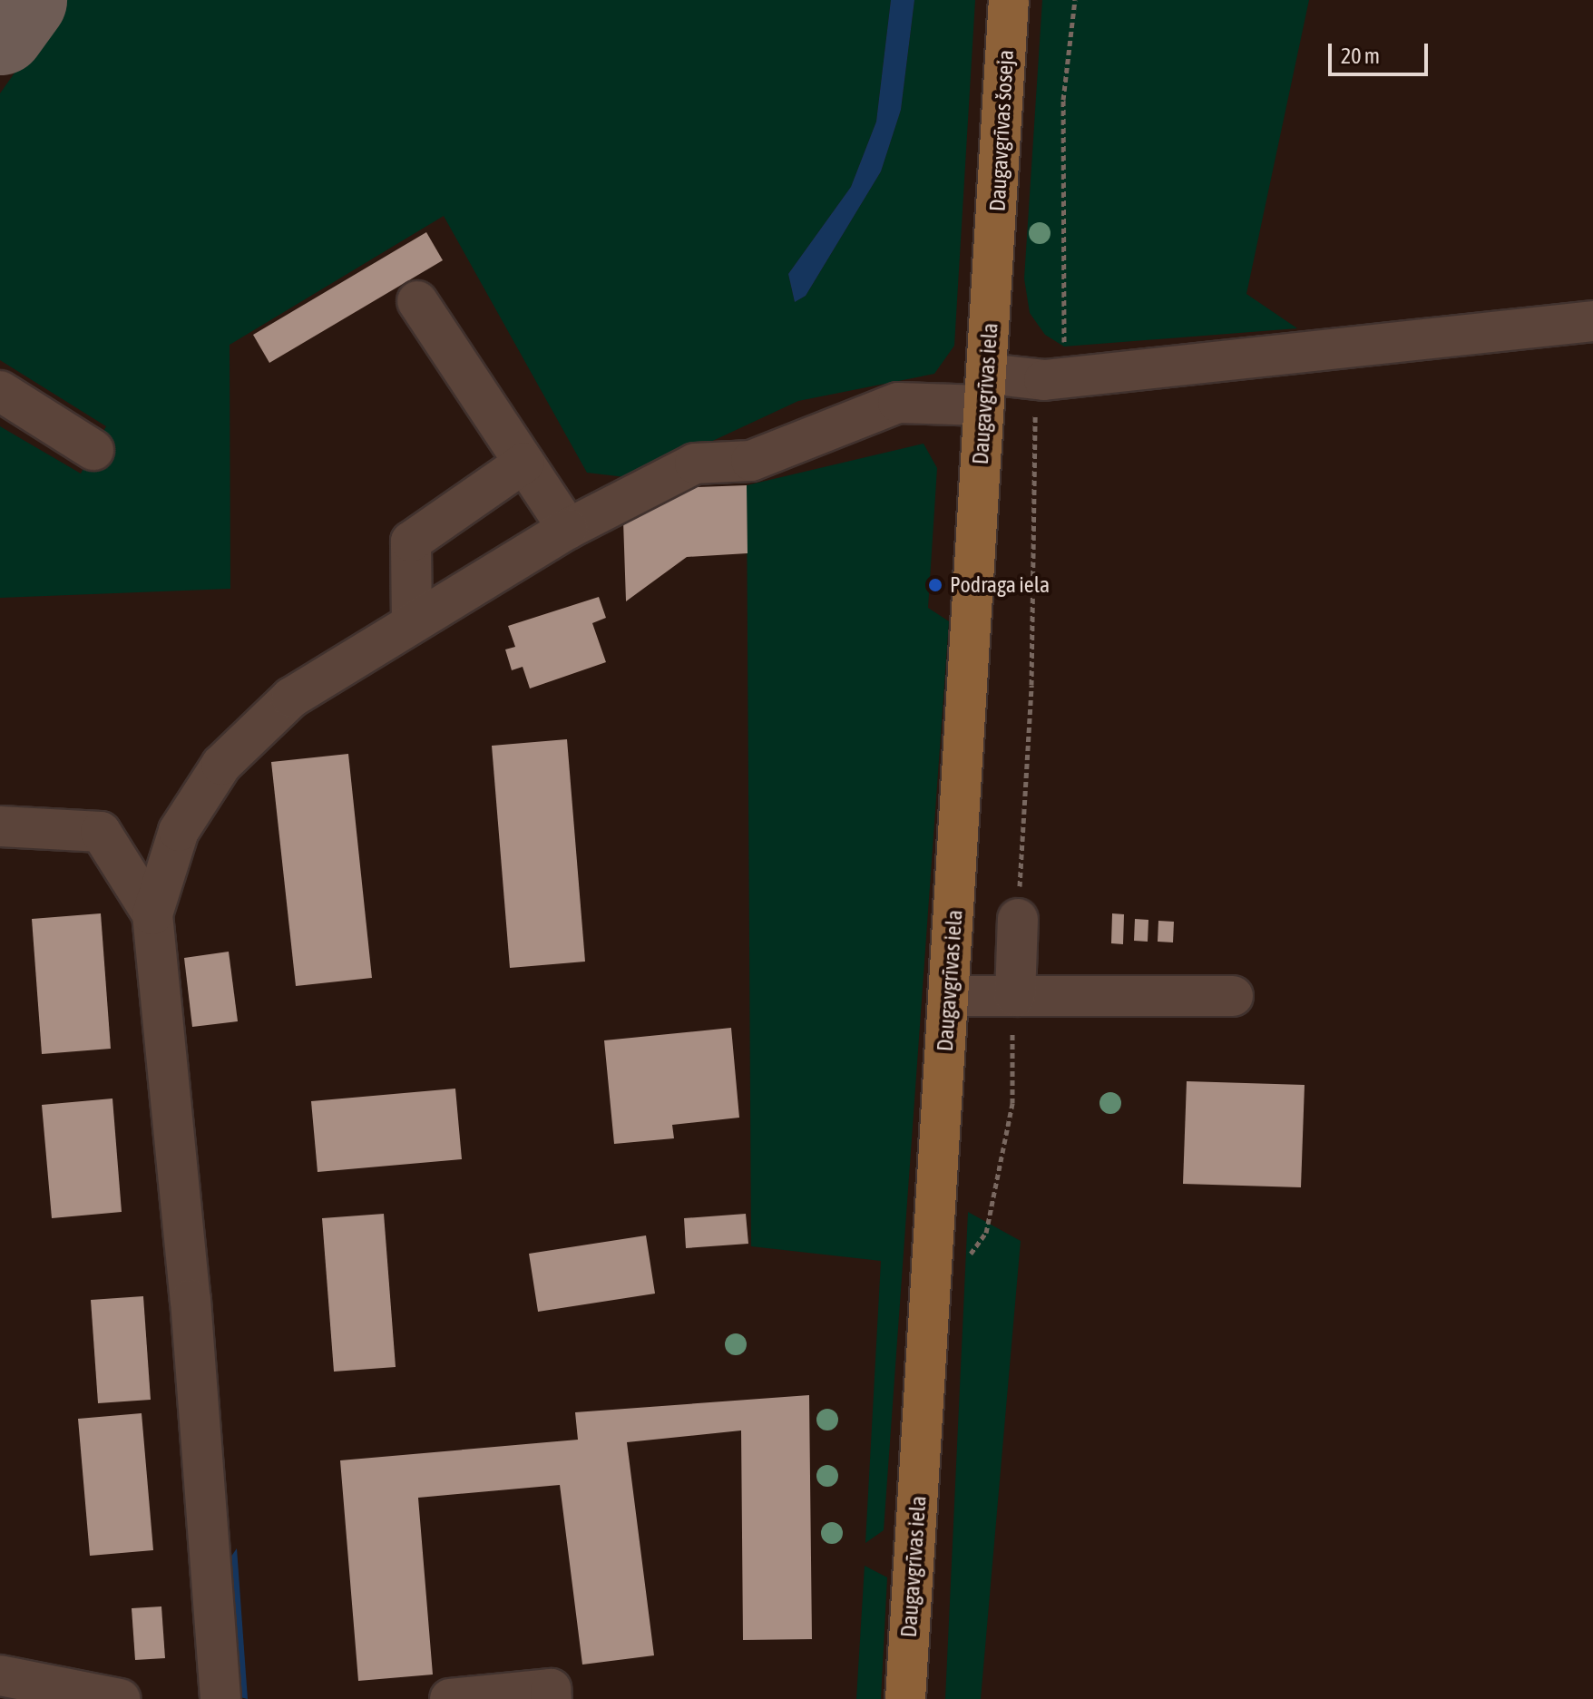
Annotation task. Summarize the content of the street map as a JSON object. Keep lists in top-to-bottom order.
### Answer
{
  "streets": {
    "main road": ["Daugavgrīvas šoseja", "Daugavgrīvas iela"]
  },
  "crossings": [
    ["Daugavgrīvas šoseja", "Daugavgrīvas iela"]
  ],
  "places": ["Podraga iela"],
  "scale_bar": "20 m"
}
